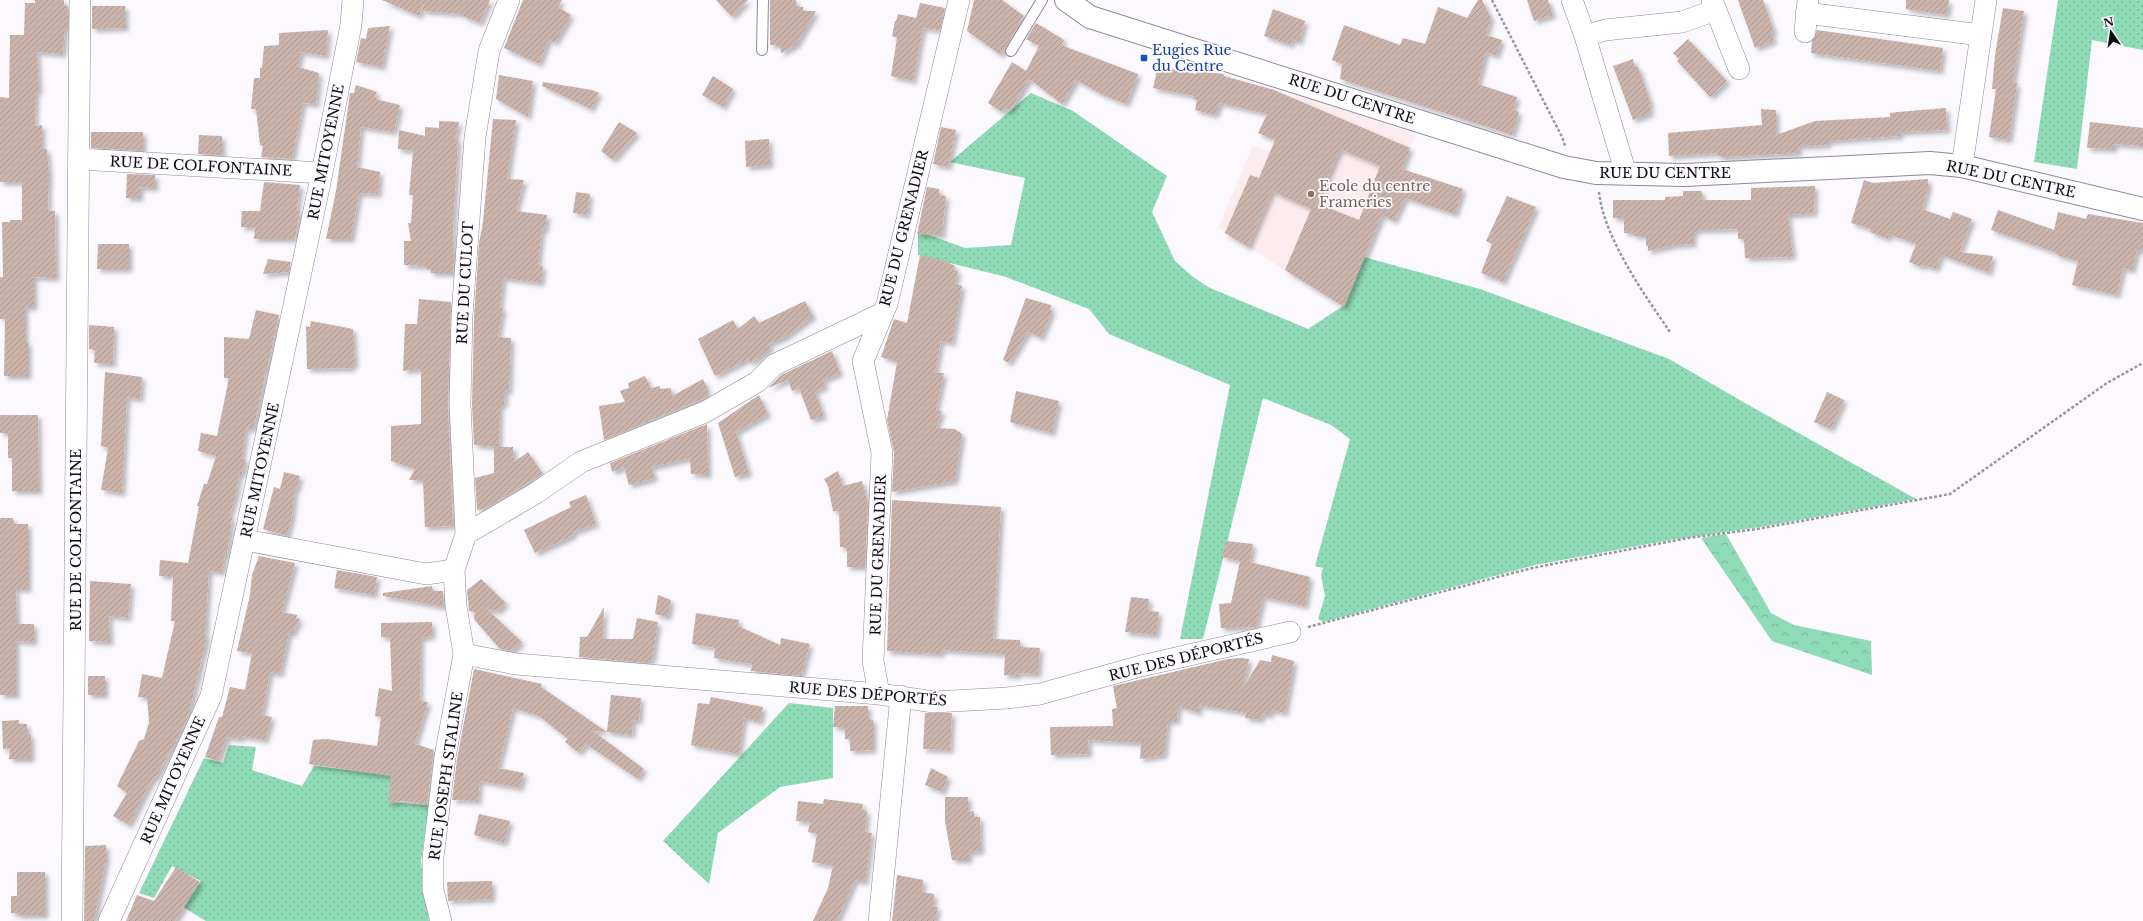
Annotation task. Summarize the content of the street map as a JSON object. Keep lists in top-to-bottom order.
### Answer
{
  "streets": {
    "street": [
      "RUE DU CENTRE",
      "RUE MITOYENNE",
      "RUE DE COLFONTAINE",
      "RUE DU GRENADIER",
      "RUE DU CULOT",
      "RUE DES DÉPORTÉS",
      "RUE JOSEPH STALINE"
    ]
  },
  "crossings": [
    ["RUE MITOYENNE", "RUE DE COLFONTAINE"],
    ["RUE DU GRENADIER", "RUE DES DÉPORTÉS"],
    ["RUE DU CULOT", "RUE JOSEPH STALINE"],
    ["RUE DES DÉPORTÉS", "RUE JOSEPH STALINE"]
  ],
  "places": {
    "transit": ["Eugies Rue du Centre"],
    "other": ["Ecole du centre Frameries"]
  },
  "north": "top"
}
